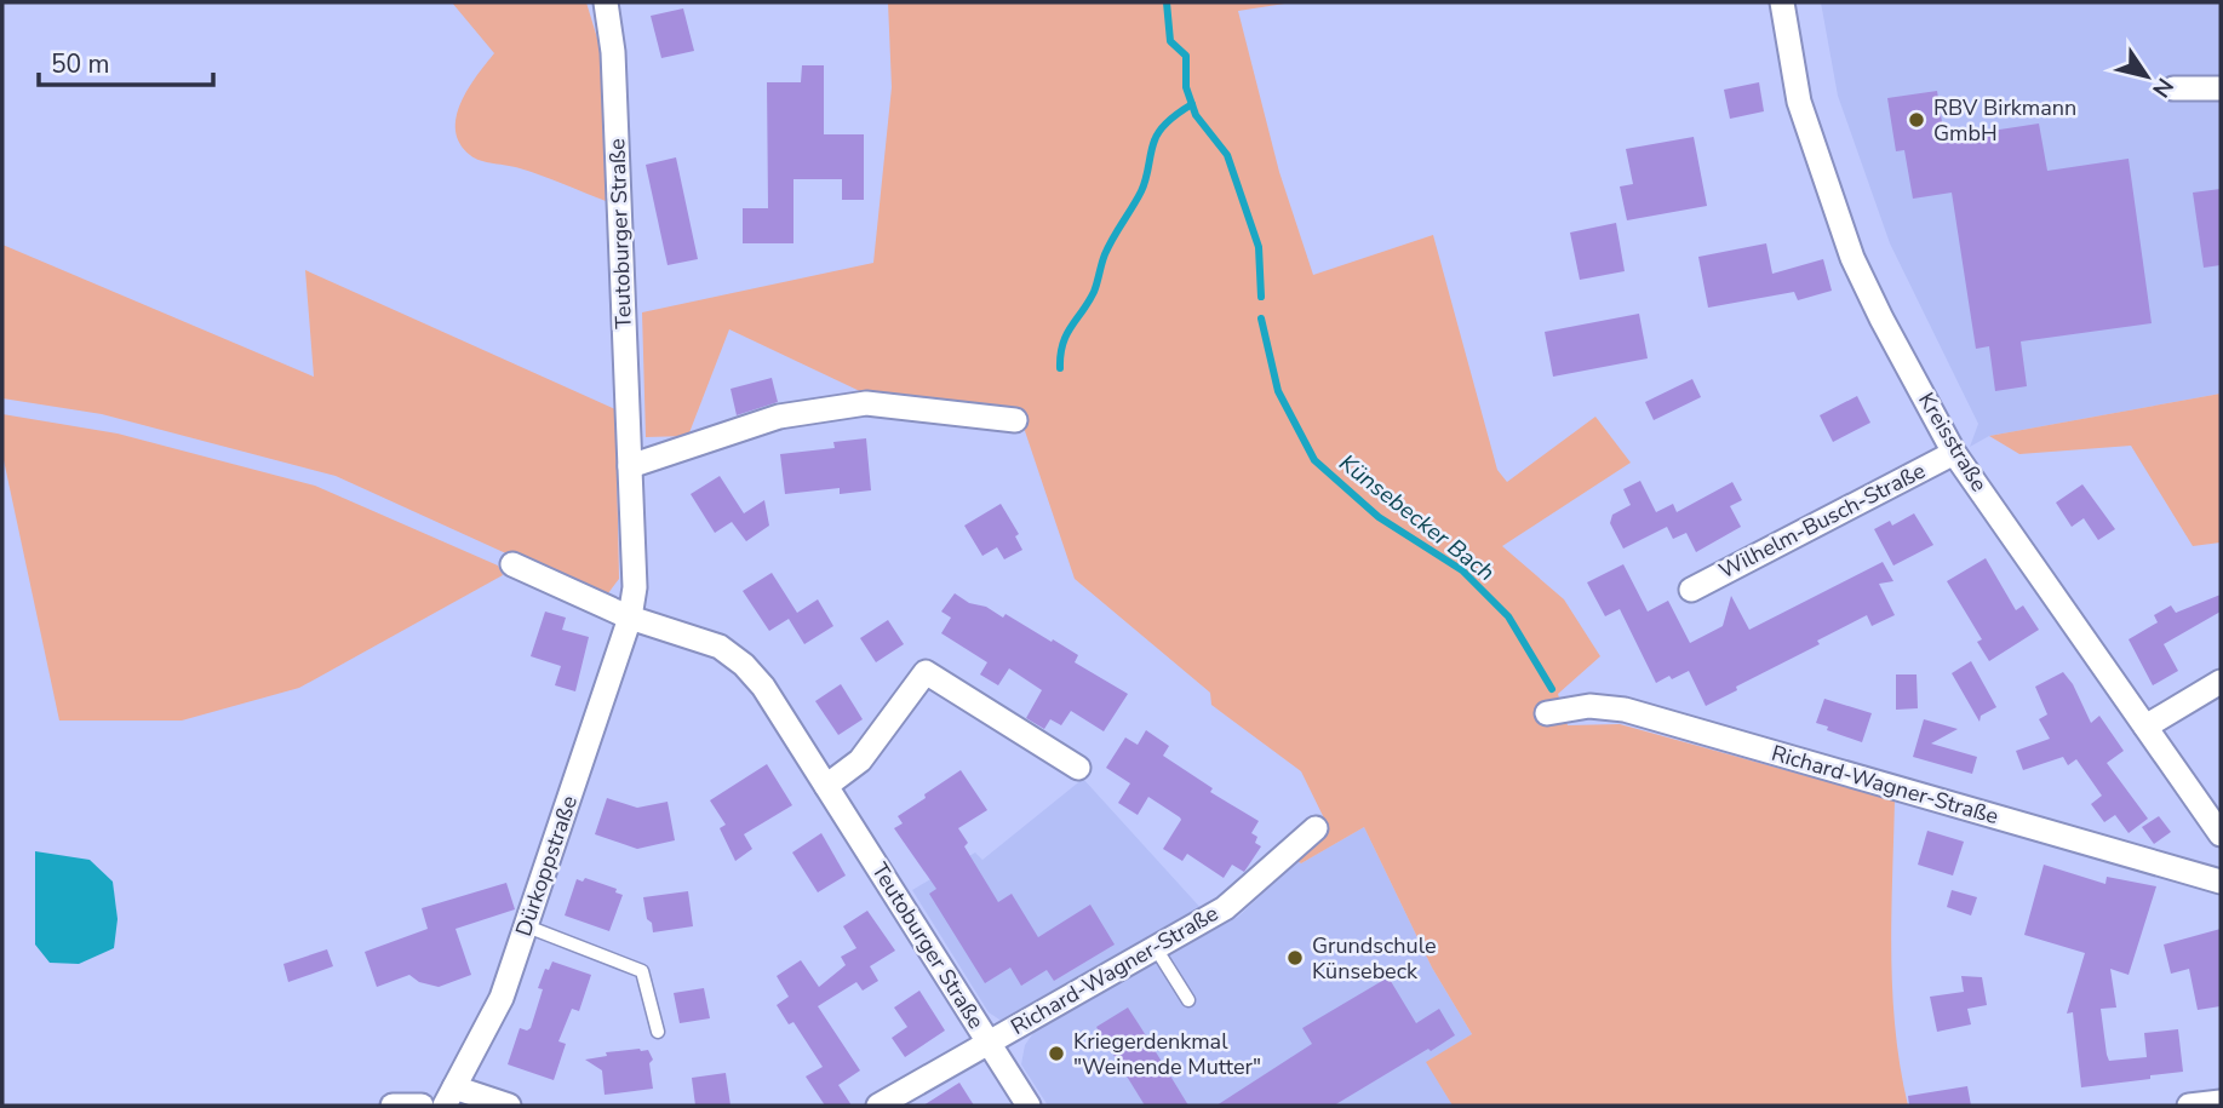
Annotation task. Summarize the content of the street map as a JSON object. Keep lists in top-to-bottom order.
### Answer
{
  "streets": {
    "street": [
      "Teutoburger Straße",
      "Kreisstraße",
      "Wilhelm-Busch-Straße",
      "Richard-Wagner-Straße",
      "Dürkoppstraße"
    ]
  },
  "crossings": [
    ["Teutoburger Straße", "Richard-Wagner-Straße"],
    ["Teutoburger Straße", "Dürkoppstraße"],
    ["Kreisstraße", "Wilhelm-Busch-Straße"]
  ],
  "water": ["Künsebecker Bach"],
  "places": ["RBV Birkmann GmbH", "Grundschule Künsebeck", "Kriegerdenkmal \"Weinende Mutter\""],
  "scale_bar": "50 m",
  "north": "bottom right"
}
